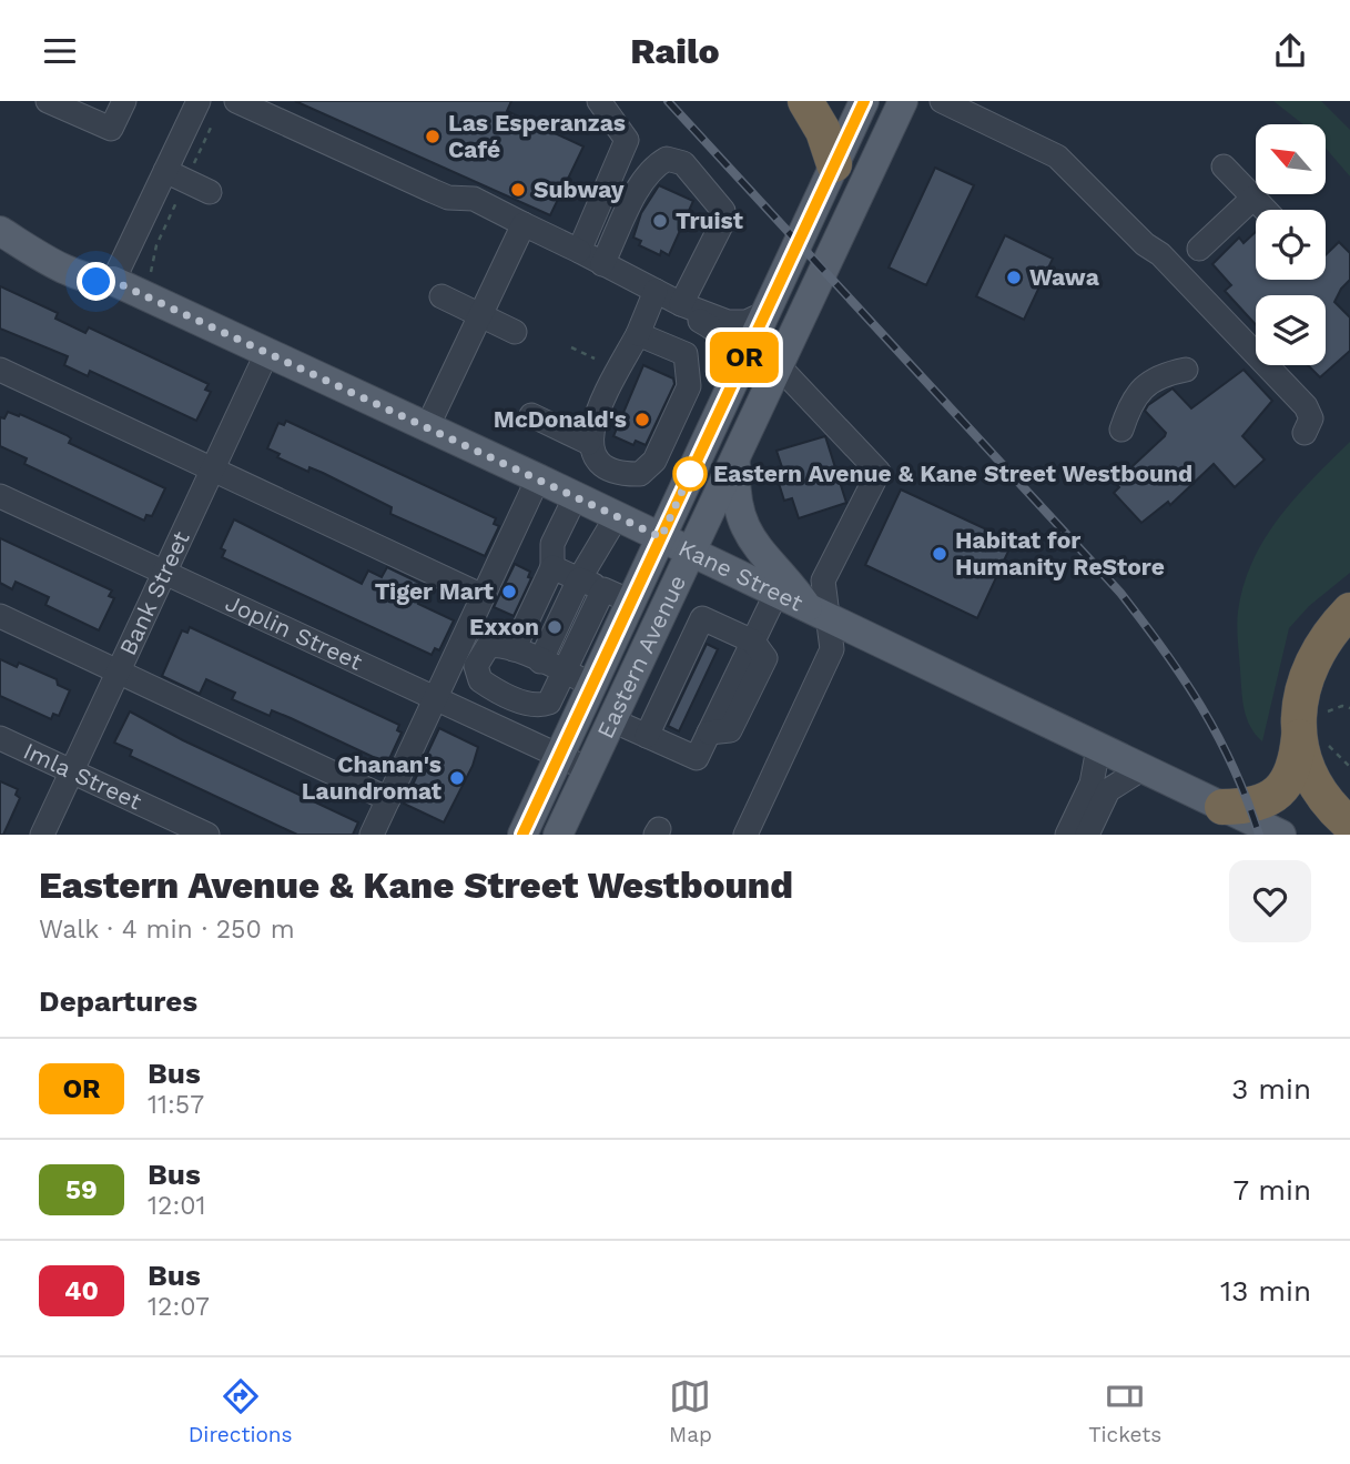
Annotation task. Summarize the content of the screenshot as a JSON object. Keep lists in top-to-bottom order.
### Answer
{
  "streets": {
    "main road": ["Kane Street", "Eastern Avenue"],
    "street": ["Bank Street", "Joplin Street", "Imla Street"]
  },
  "crossings": [
    ["Kane Street", "Bank Street"],
    ["Kane Street", "Eastern Avenue"],
    ["Bank Street", "Joplin Street"],
    ["Bank Street", "Imla Street"],
    ["Joplin Street", "Eastern Avenue"]
  ],
  "places": [
    "Las Esperanzas Café",
    "Subway",
    "Truist",
    "Wawa",
    "McDonald's",
    "Eastern Avenue & Kane Street Westbound",
    "Habitat for Humanity ReStore",
    "Tiger Mart",
    "Exxon",
    "Chanan's Laundromat"
  ],
  "lines": ["bus line OR"],
  "north": "top left",
  "page": {
    "header": "Railo",
    "on_map": "OR",
    "heading": [
      ["Eastern Avenue & Kane Street Westbound", "Walk · 4 min · 250 m"],
      "Departures"
    ],
    "list": [
      {
        "mark": "OR",
        "name": "Bus",
        "note": "11:57",
        "value": "3 min"
      },
      {
        "mark": "59",
        "name": "Bus",
        "note": "12:01",
        "value": "7 min"
      },
      {
        "mark": "40",
        "name": "Bus",
        "note": "12:07",
        "value": "13 min"
      }
    ],
    "tabs": ["Directions", "Map", "Tickets"]
  }
}
